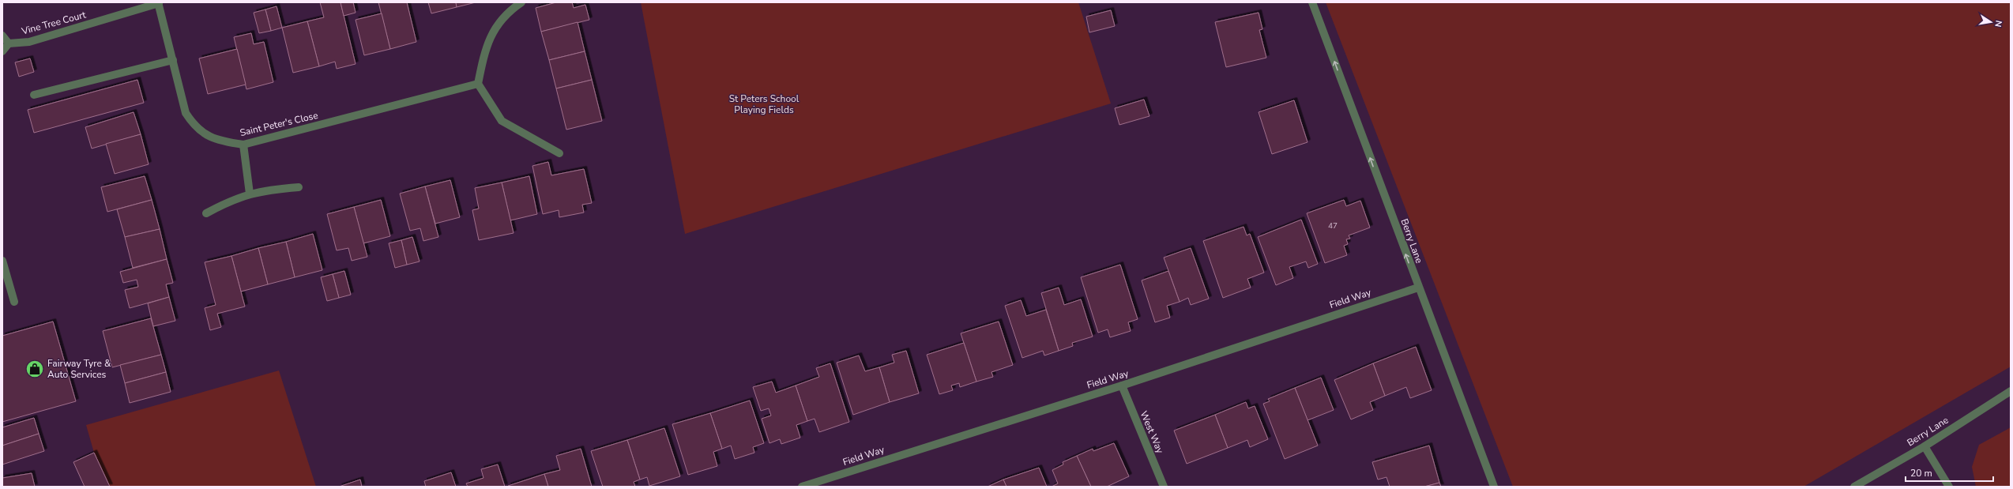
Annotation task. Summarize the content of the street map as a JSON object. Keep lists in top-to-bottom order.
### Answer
{
  "streets": {
    "street": [
      "Vine Tree Court",
      "Saint Peter's Close",
      "Berry Lane",
      "Field Way",
      "West Way"
    ]
  },
  "crossings": [
    ["Vine Tree Court", "Saint Peter's Close"],
    ["Berry Lane", "Field Way"],
    ["Field Way", "West Way"]
  ],
  "one_way": ["Berry Lane"],
  "parks": ["St Peters School Playing Fields"],
  "places": {
    "shop": ["Fairway Tyre & Auto Services"]
  },
  "house_numbers": ["47"],
  "scale_bar": "20 m",
  "north": "right"
}
